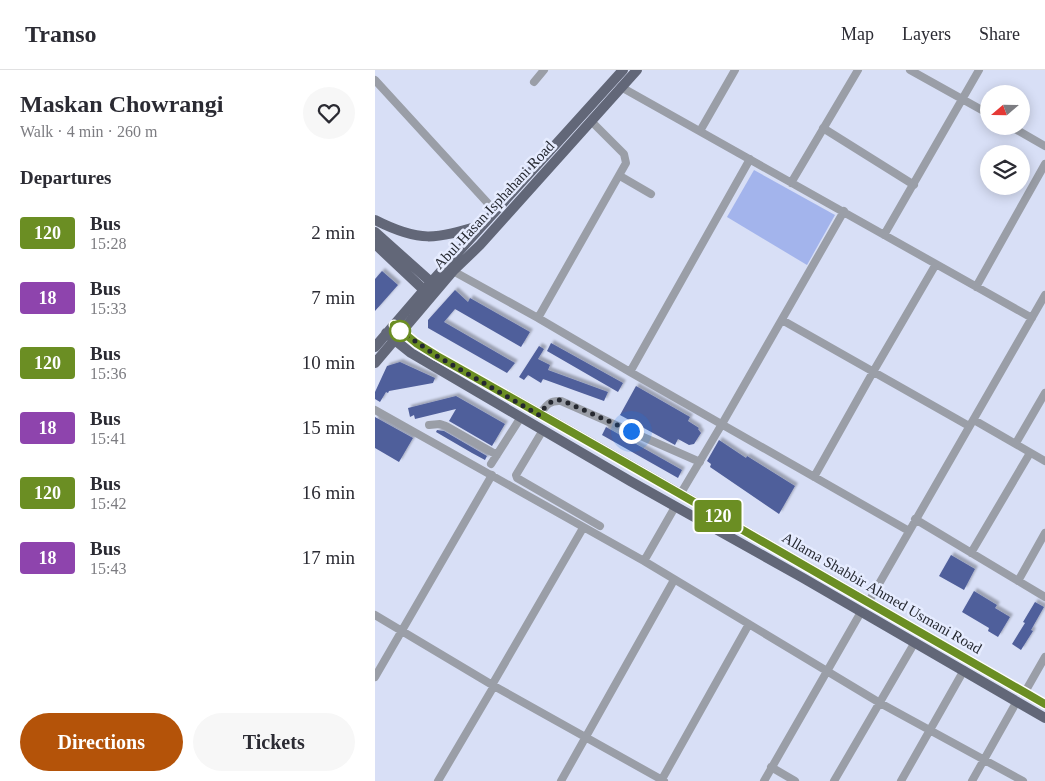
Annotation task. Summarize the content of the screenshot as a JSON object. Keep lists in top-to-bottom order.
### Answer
{
  "streets": {
    "main road": ["Abul Hasan Isphahani Road", "Allama Shabbir Ahmed Usmani Road"]
  },
  "crossings": [
    ["Abul Hasan Isphahani Road", "Allama Shabbir Ahmed Usmani Road"]
  ],
  "lines": ["bus line 120"],
  "north": "left",
  "page": {
    "header": "Transo",
    "nav": ["Map", "Layers", "Share"],
    "heading": [
      ["Maskan Chowrangi", "Walk · 4 min · 260 m"],
      "Departures"
    ],
    "on_map": "120",
    "list": [
      {
        "mark": "120",
        "name": "Bus",
        "note": "15:28",
        "value": "2 min"
      },
      {
        "mark": "18",
        "name": "Bus",
        "note": "15:33",
        "value": "7 min"
      },
      {
        "mark": "120",
        "name": "Bus",
        "note": "15:36",
        "value": "10 min"
      },
      {
        "mark": "18",
        "name": "Bus",
        "note": "15:41",
        "value": "15 min"
      },
      {
        "mark": "120",
        "name": "Bus",
        "note": "15:42",
        "value": "16 min"
      },
      {
        "mark": "18",
        "name": "Bus",
        "note": "15:43",
        "value": "17 min"
      }
    ],
    "buttons": ["Directions", "Tickets"]
  }
}
